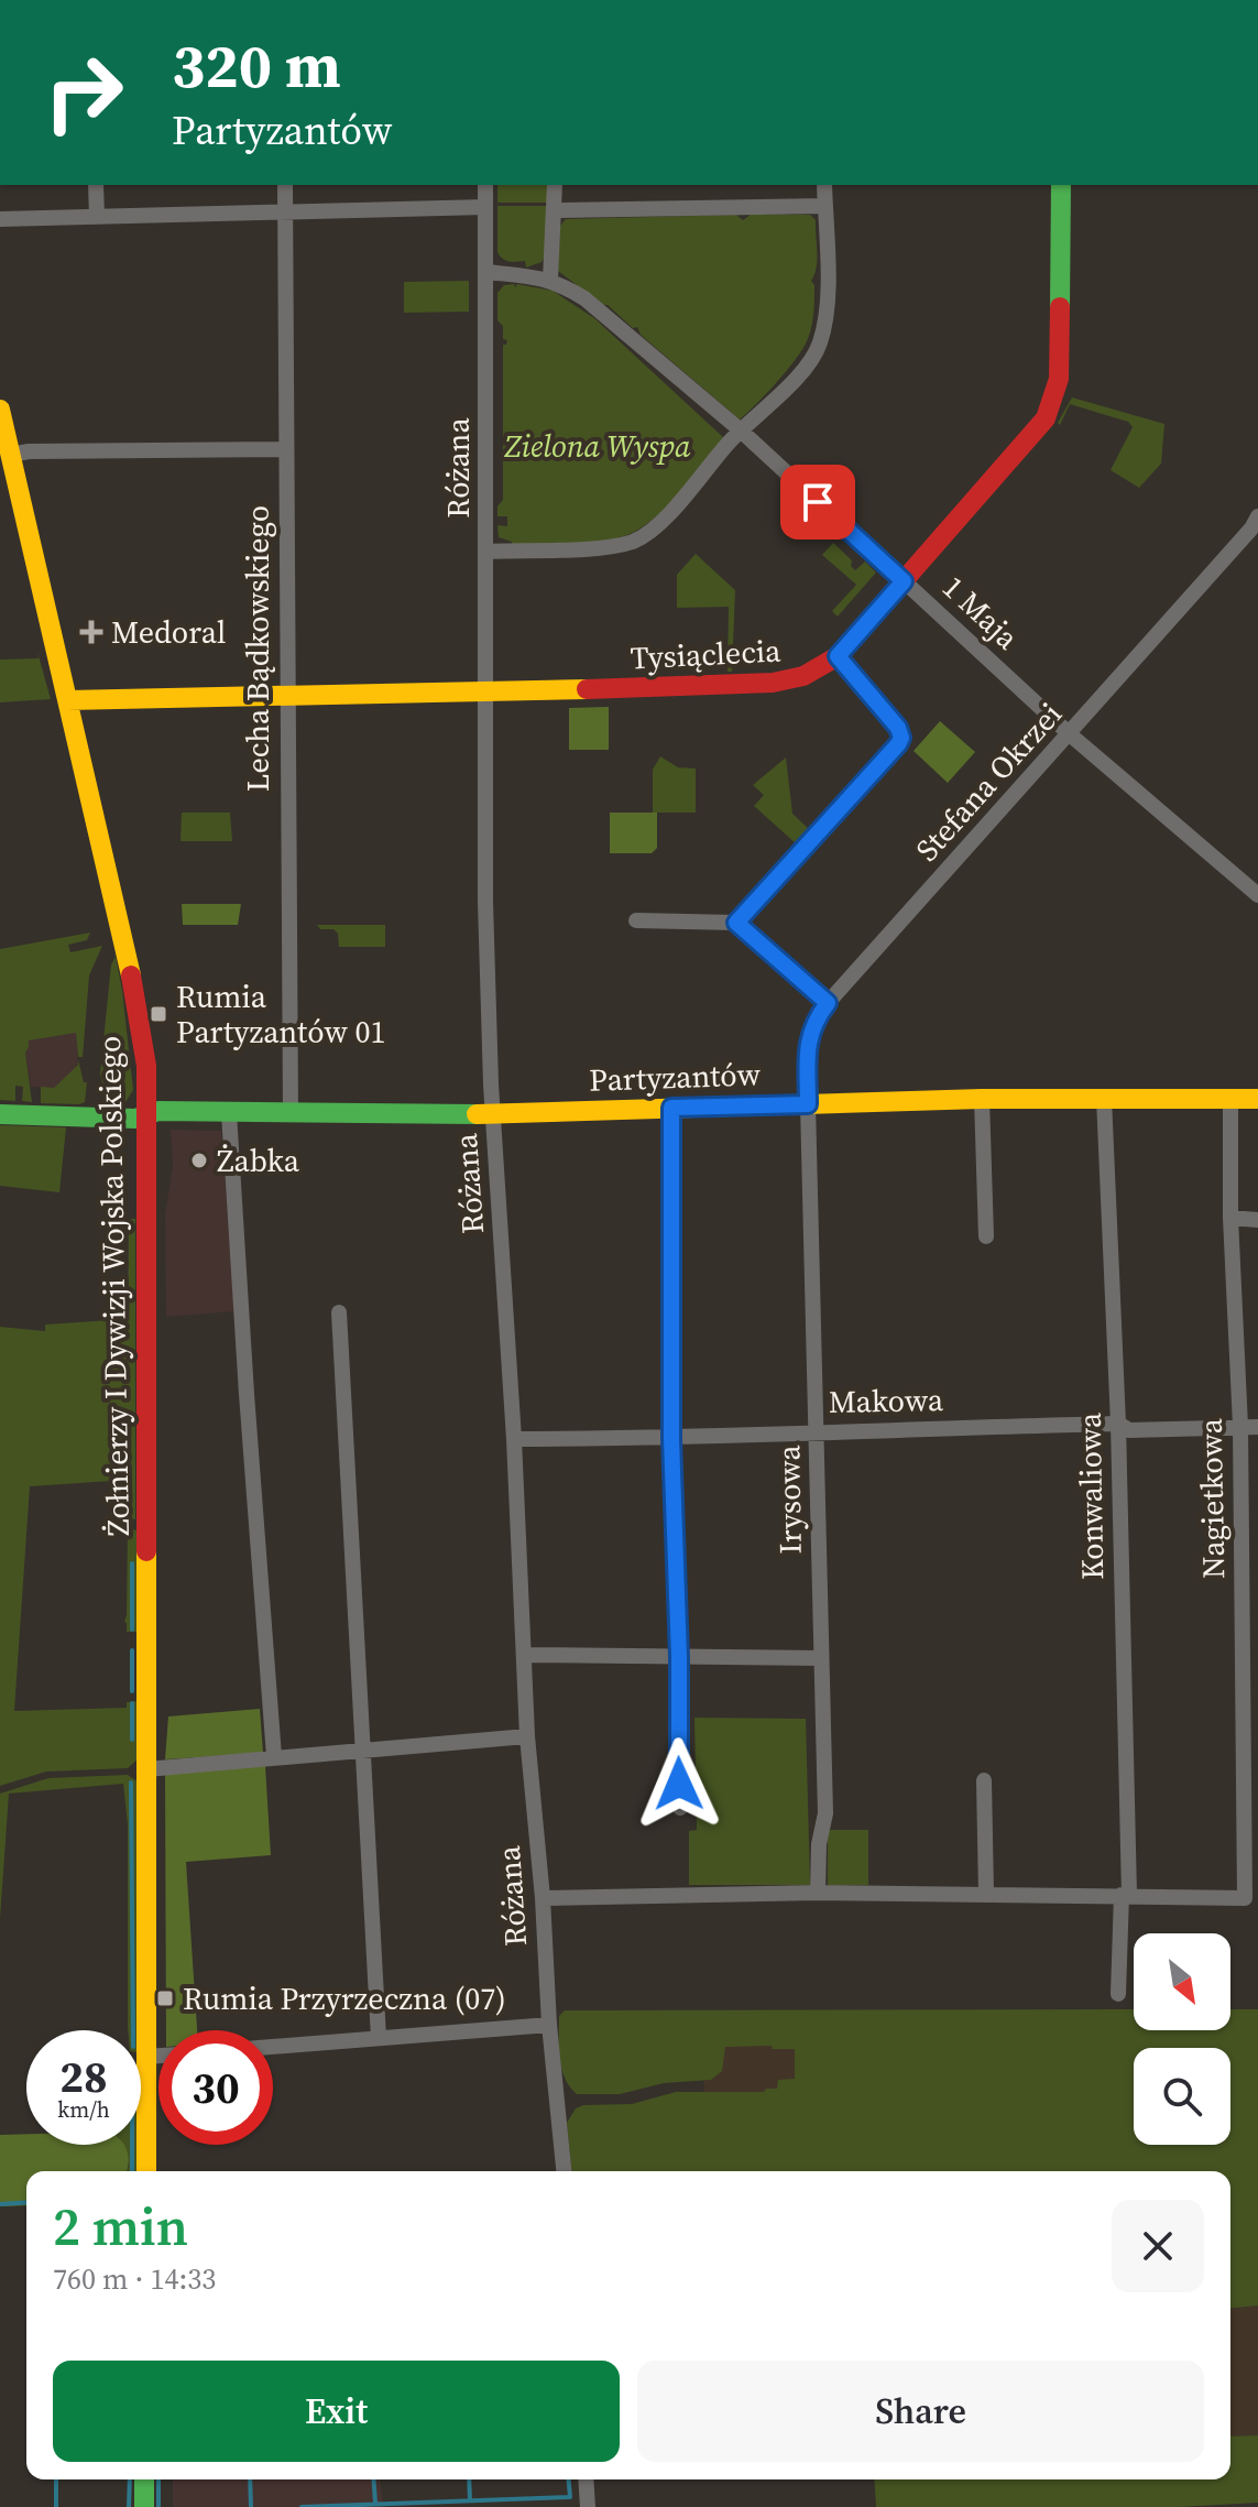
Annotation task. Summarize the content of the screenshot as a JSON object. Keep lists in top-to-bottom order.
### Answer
{
  "streets": {
    "street": [
      "Różana",
      "1 Maja",
      "Lecha Bądkowskiego",
      "Tysiąclecia",
      "Stefana Okrzei",
      "Partyzantów",
      "Żołnierzy I Dywizji Wojska Polskiego",
      "Makowa",
      "Konwaliowa",
      "Nagietkowa",
      "Irysowa"
    ]
  },
  "crossings": [
    ["Różana", "1 Maja"],
    ["Różana", "Tysiąclecia"],
    ["Różana", "Partyzantów"],
    ["Różana", "Makowa"],
    ["1 Maja", "Tysiąclecia"],
    ["1 Maja", "Stefana Okrzei"],
    ["Lecha Bądkowskiego", "Tysiąclecia"],
    ["Lecha Bądkowskiego", "Partyzantów"],
    ["Tysiąclecia", "Żołnierzy I Dywizji Wojska Polskiego"],
    ["Stefana Okrzei", "Partyzantów"],
    ["Stefana Okrzei", "Irysowa"],
    ["Partyzantów", "Żołnierzy I Dywizji Wojska Polskiego"],
    ["Partyzantów", "Konwaliowa"],
    ["Partyzantów", "Nagietkowa"],
    ["Partyzantów", "Irysowa"],
    ["Makowa", "Konwaliowa"],
    ["Makowa", "Nagietkowa"],
    ["Makowa", "Irysowa"],
    ["Konwaliowa", "Nagietkowa"]
  ],
  "parks": ["Zielona Wyspa"],
  "places": {
    "health": ["Medoral"],
    "transit": ["Rumia Partyzantów 01", "Rumia Przyrzeczna (07)"],
    "other": ["Żabka"]
  },
  "north": "bottom right",
  "page": {
    "turn": ["320 m", "Partyzantów"],
    "speed": "28 km/h",
    "limit": "30",
    "heading": ["2 min", "760 m · 14:33"],
    "buttons": ["Exit", "Share"]
  }
}
